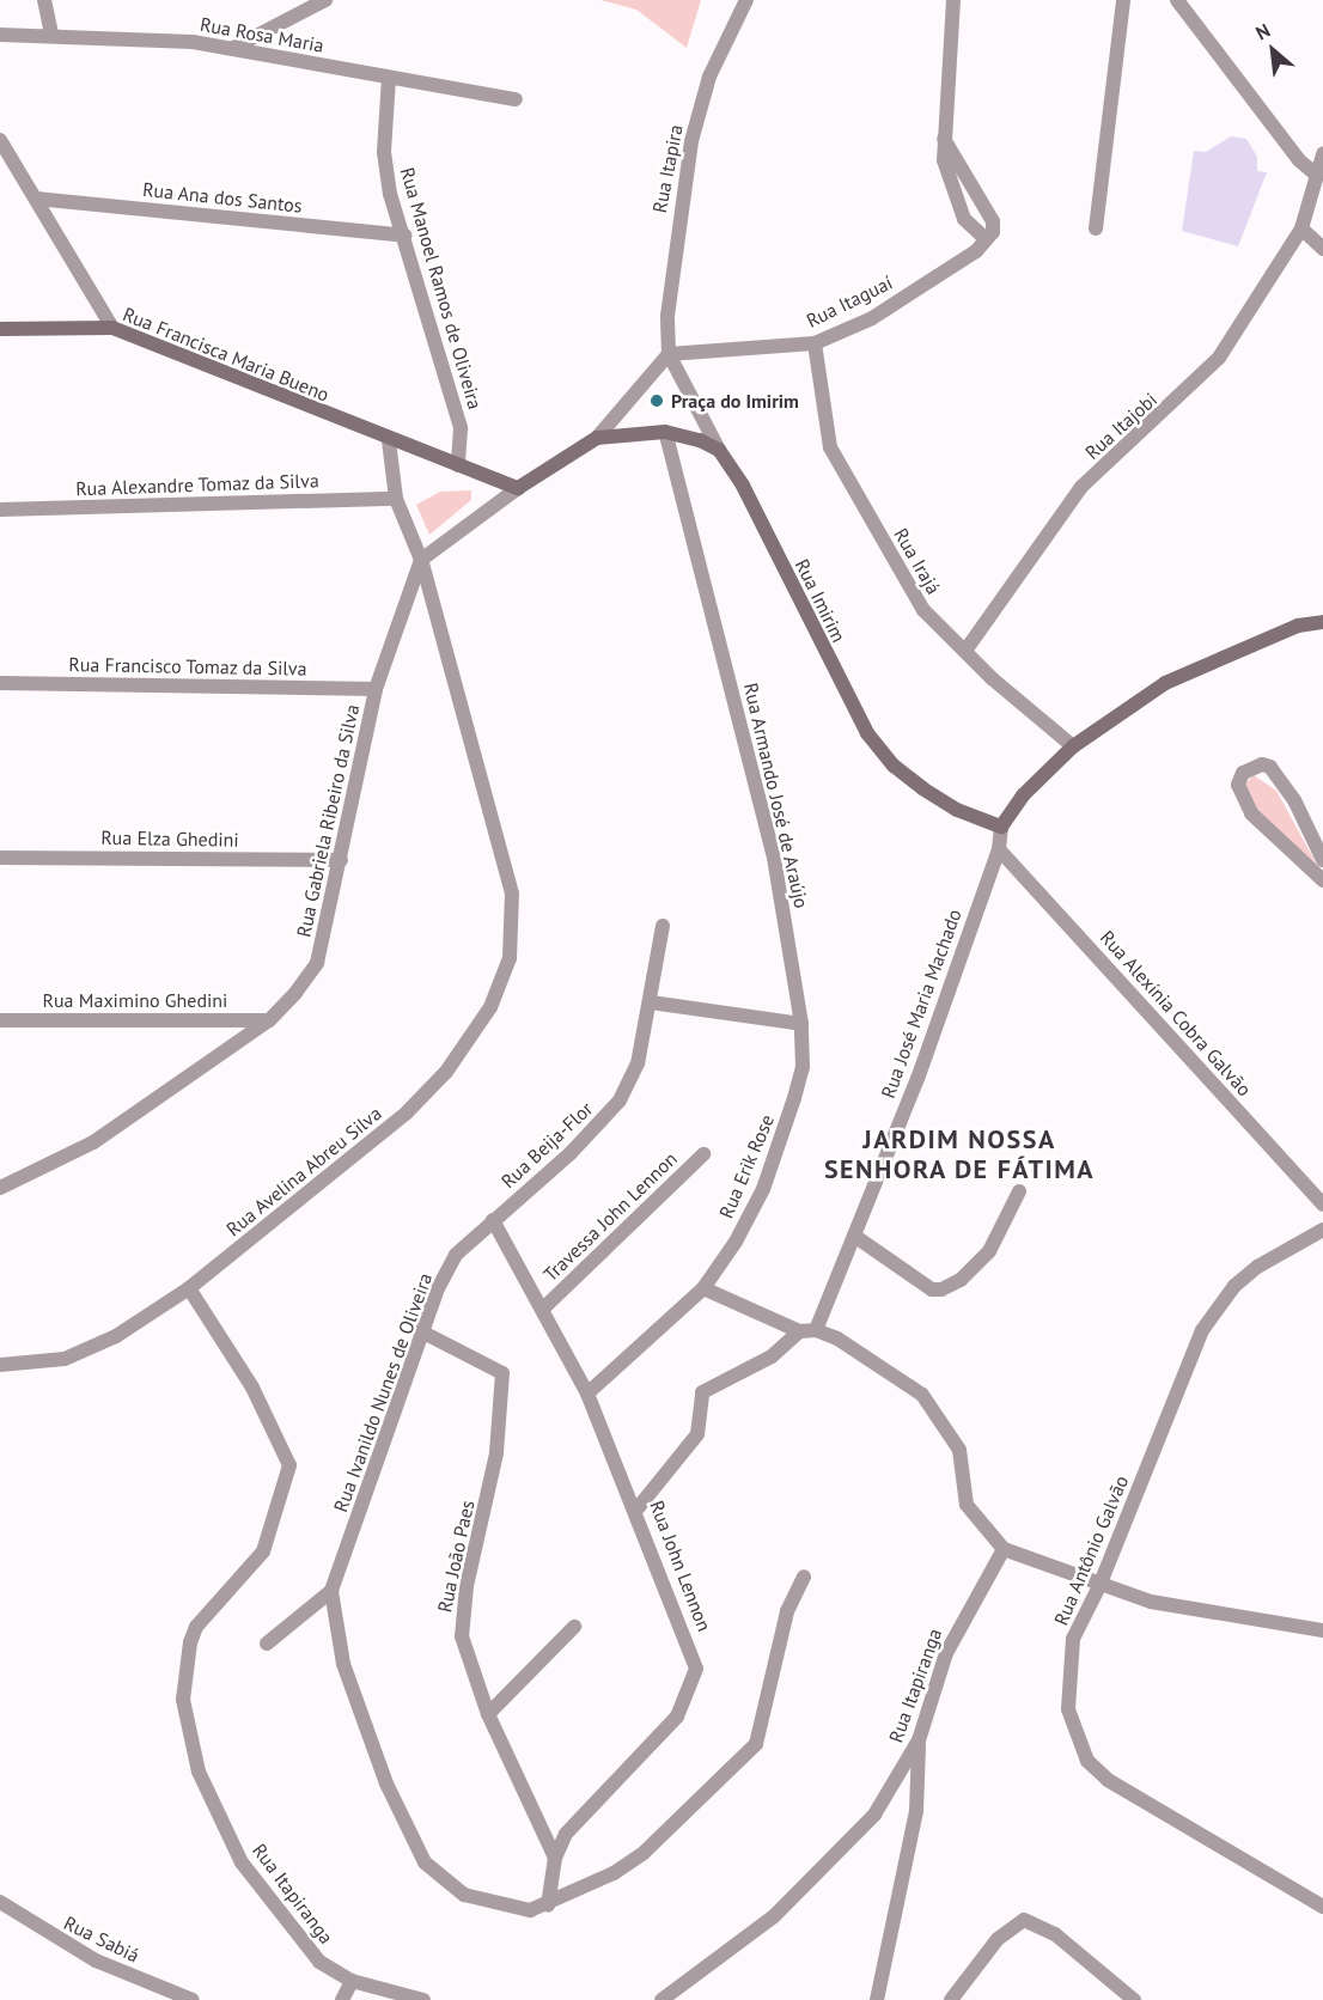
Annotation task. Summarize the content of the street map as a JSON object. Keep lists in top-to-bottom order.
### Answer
{
  "streets": {
    "street": [
      "Rua Rosa Maria",
      "Rua Itapira",
      "Rua Ana dos Santos",
      "Rua Manoel Ramos de Oliveira",
      "Rua Itaguaí",
      "Rua Francisca Maria Bueno",
      "Rua Itajobi",
      "Rua Alexandre Tomaz da Silva",
      "Rua Irajá",
      "Rua Imirim",
      "Rua Francisco Tomaz da Silva",
      "Rua Armando José de Araújo",
      "Rua Gabriela Ribeiro da Silva",
      "Rua Elza Ghedini",
      "Rua Maximino Ghedini",
      "Rua José Maria Machado",
      "Rua Alexínia Cobra Galvão",
      "Rua Beija-Flor",
      "Rua Erik Rose",
      "Rua Avelina Abreu Silva",
      "Travessa John Lennon",
      "Rua Ivanildo Nunes de Oliveira",
      "Rua Antônio Galvão",
      "Rua João Paes",
      "Rua John Lennon",
      "Rua Itapiranga",
      "Rua Sabiá"
    ]
  },
  "crossings": [
    ["Rua Rosa Maria", "Rua Manoel Ramos de Oliveira"],
    ["Rua Itapira", "Rua Itaguaí"],
    ["Rua Itapira", "Rua Imirim"],
    ["Rua Ana dos Santos", "Rua Manoel Ramos de Oliveira"],
    ["Rua Manoel Ramos de Oliveira", "Rua Francisca Maria Bueno"],
    ["Rua Itaguaí", "Rua Irajá"],
    ["Rua Francisca Maria Bueno", "Rua Avelina Abreu Silva"],
    ["Rua Itajobi", "Rua Irajá"],
    ["Rua Alexandre Tomaz da Silva", "Rua Avelina Abreu Silva"],
    ["Rua Francisco Tomaz da Silva", "Rua Gabriela Ribeiro da Silva"],
    ["Rua Armando José de Araújo", "Rua Erik Rose"],
    ["Rua Gabriela Ribeiro da Silva", "Rua Elza Ghedini"],
    ["Rua Gabriela Ribeiro da Silva", "Rua Maximino Ghedini"],
    ["Rua Gabriela Ribeiro da Silva", "Rua Avelina Abreu Silva"],
    ["Rua José Maria Machado", "Rua Alexínia Cobra Galvão"],
    ["Rua Beija-Flor", "Rua Ivanildo Nunes de Oliveira"],
    ["Rua Beija-Flor", "Rua John Lennon"],
    ["Rua Erik Rose", "Rua John Lennon"],
    ["Rua Avelina Abreu Silva", "Rua Itapiranga"],
    ["Travessa John Lennon", "Rua John Lennon"],
    ["Rua Ivanildo Nunes de Oliveira", "Rua João Paes"],
    ["Rua Ivanildo Nunes de Oliveira", "Rua John Lennon"],
    ["Rua João Paes", "Rua John Lennon"]
  ],
  "districts": ["JARDIM NOSSA SENHORA DE FÁTIMA"],
  "places": ["Praça do Imirim"],
  "north": "top left"
}
